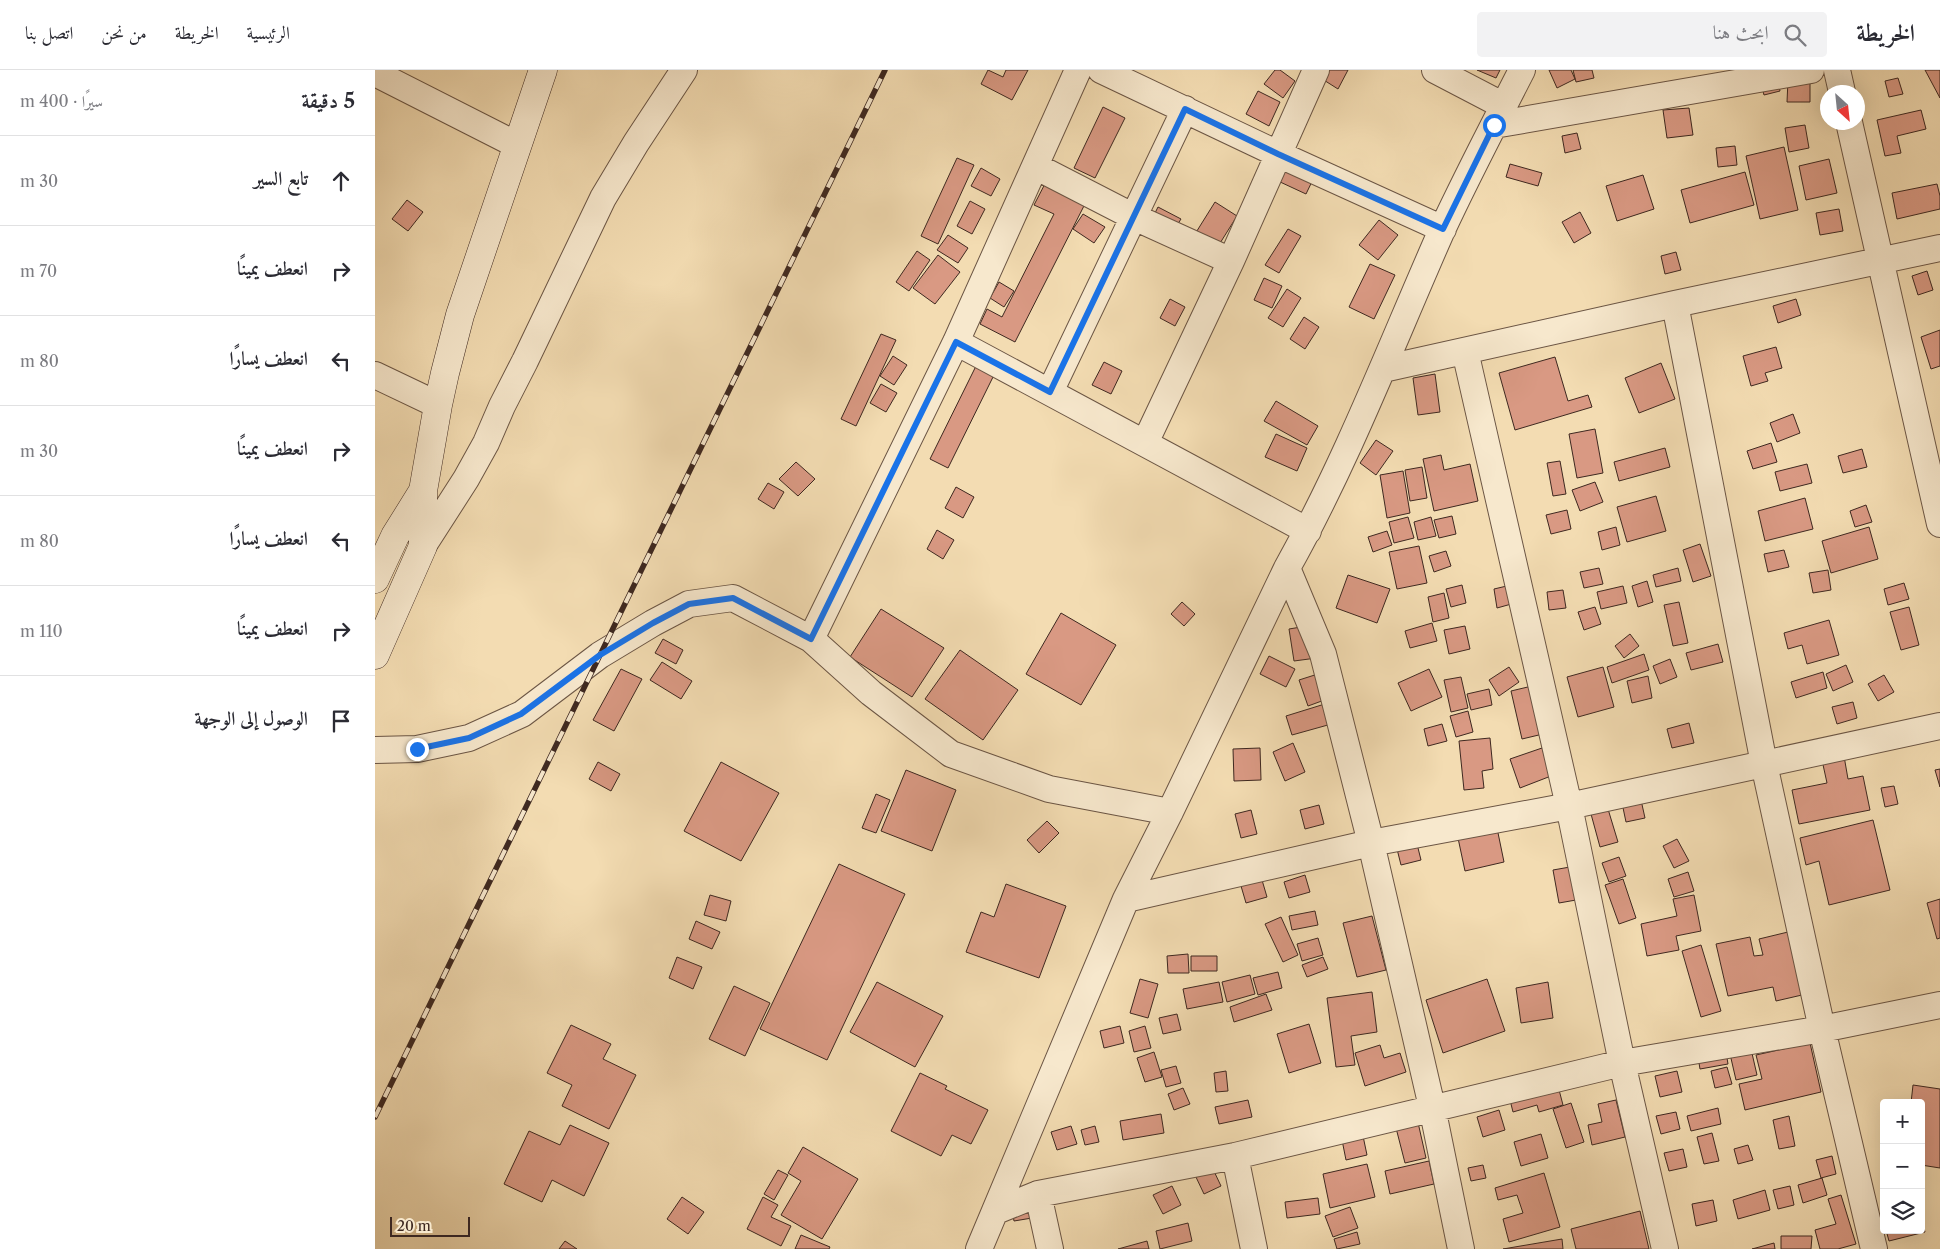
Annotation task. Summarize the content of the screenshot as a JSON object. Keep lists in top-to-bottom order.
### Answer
{
  "scale_bar": "20 m",
  "north": "bottom right",
  "page": {
    "header": "الخريطة",
    "search": "ابحث هنا",
    "nav": [
      "الرئيسية",
      "الخريطة",
      "من نحن",
      "اتصل بنا"
    ],
    "heading": ["5 دقيقة", "سيرًا · 400 m"],
    "list": [
      ["تابع السير", "30 m"],
      ["انعطف يمينًا", "70 m"],
      ["انعطف يسارًا", "80 m"],
      ["انعطف يمينًا", "30 m"],
      ["انعطف يسارًا", "80 m"],
      ["انعطف يمينًا", "110 m"],
      "الوصول إلى الوجهة"
    ],
    "map_buttons": ["+", "−"],
    "scale": "20 m"
  }
}
